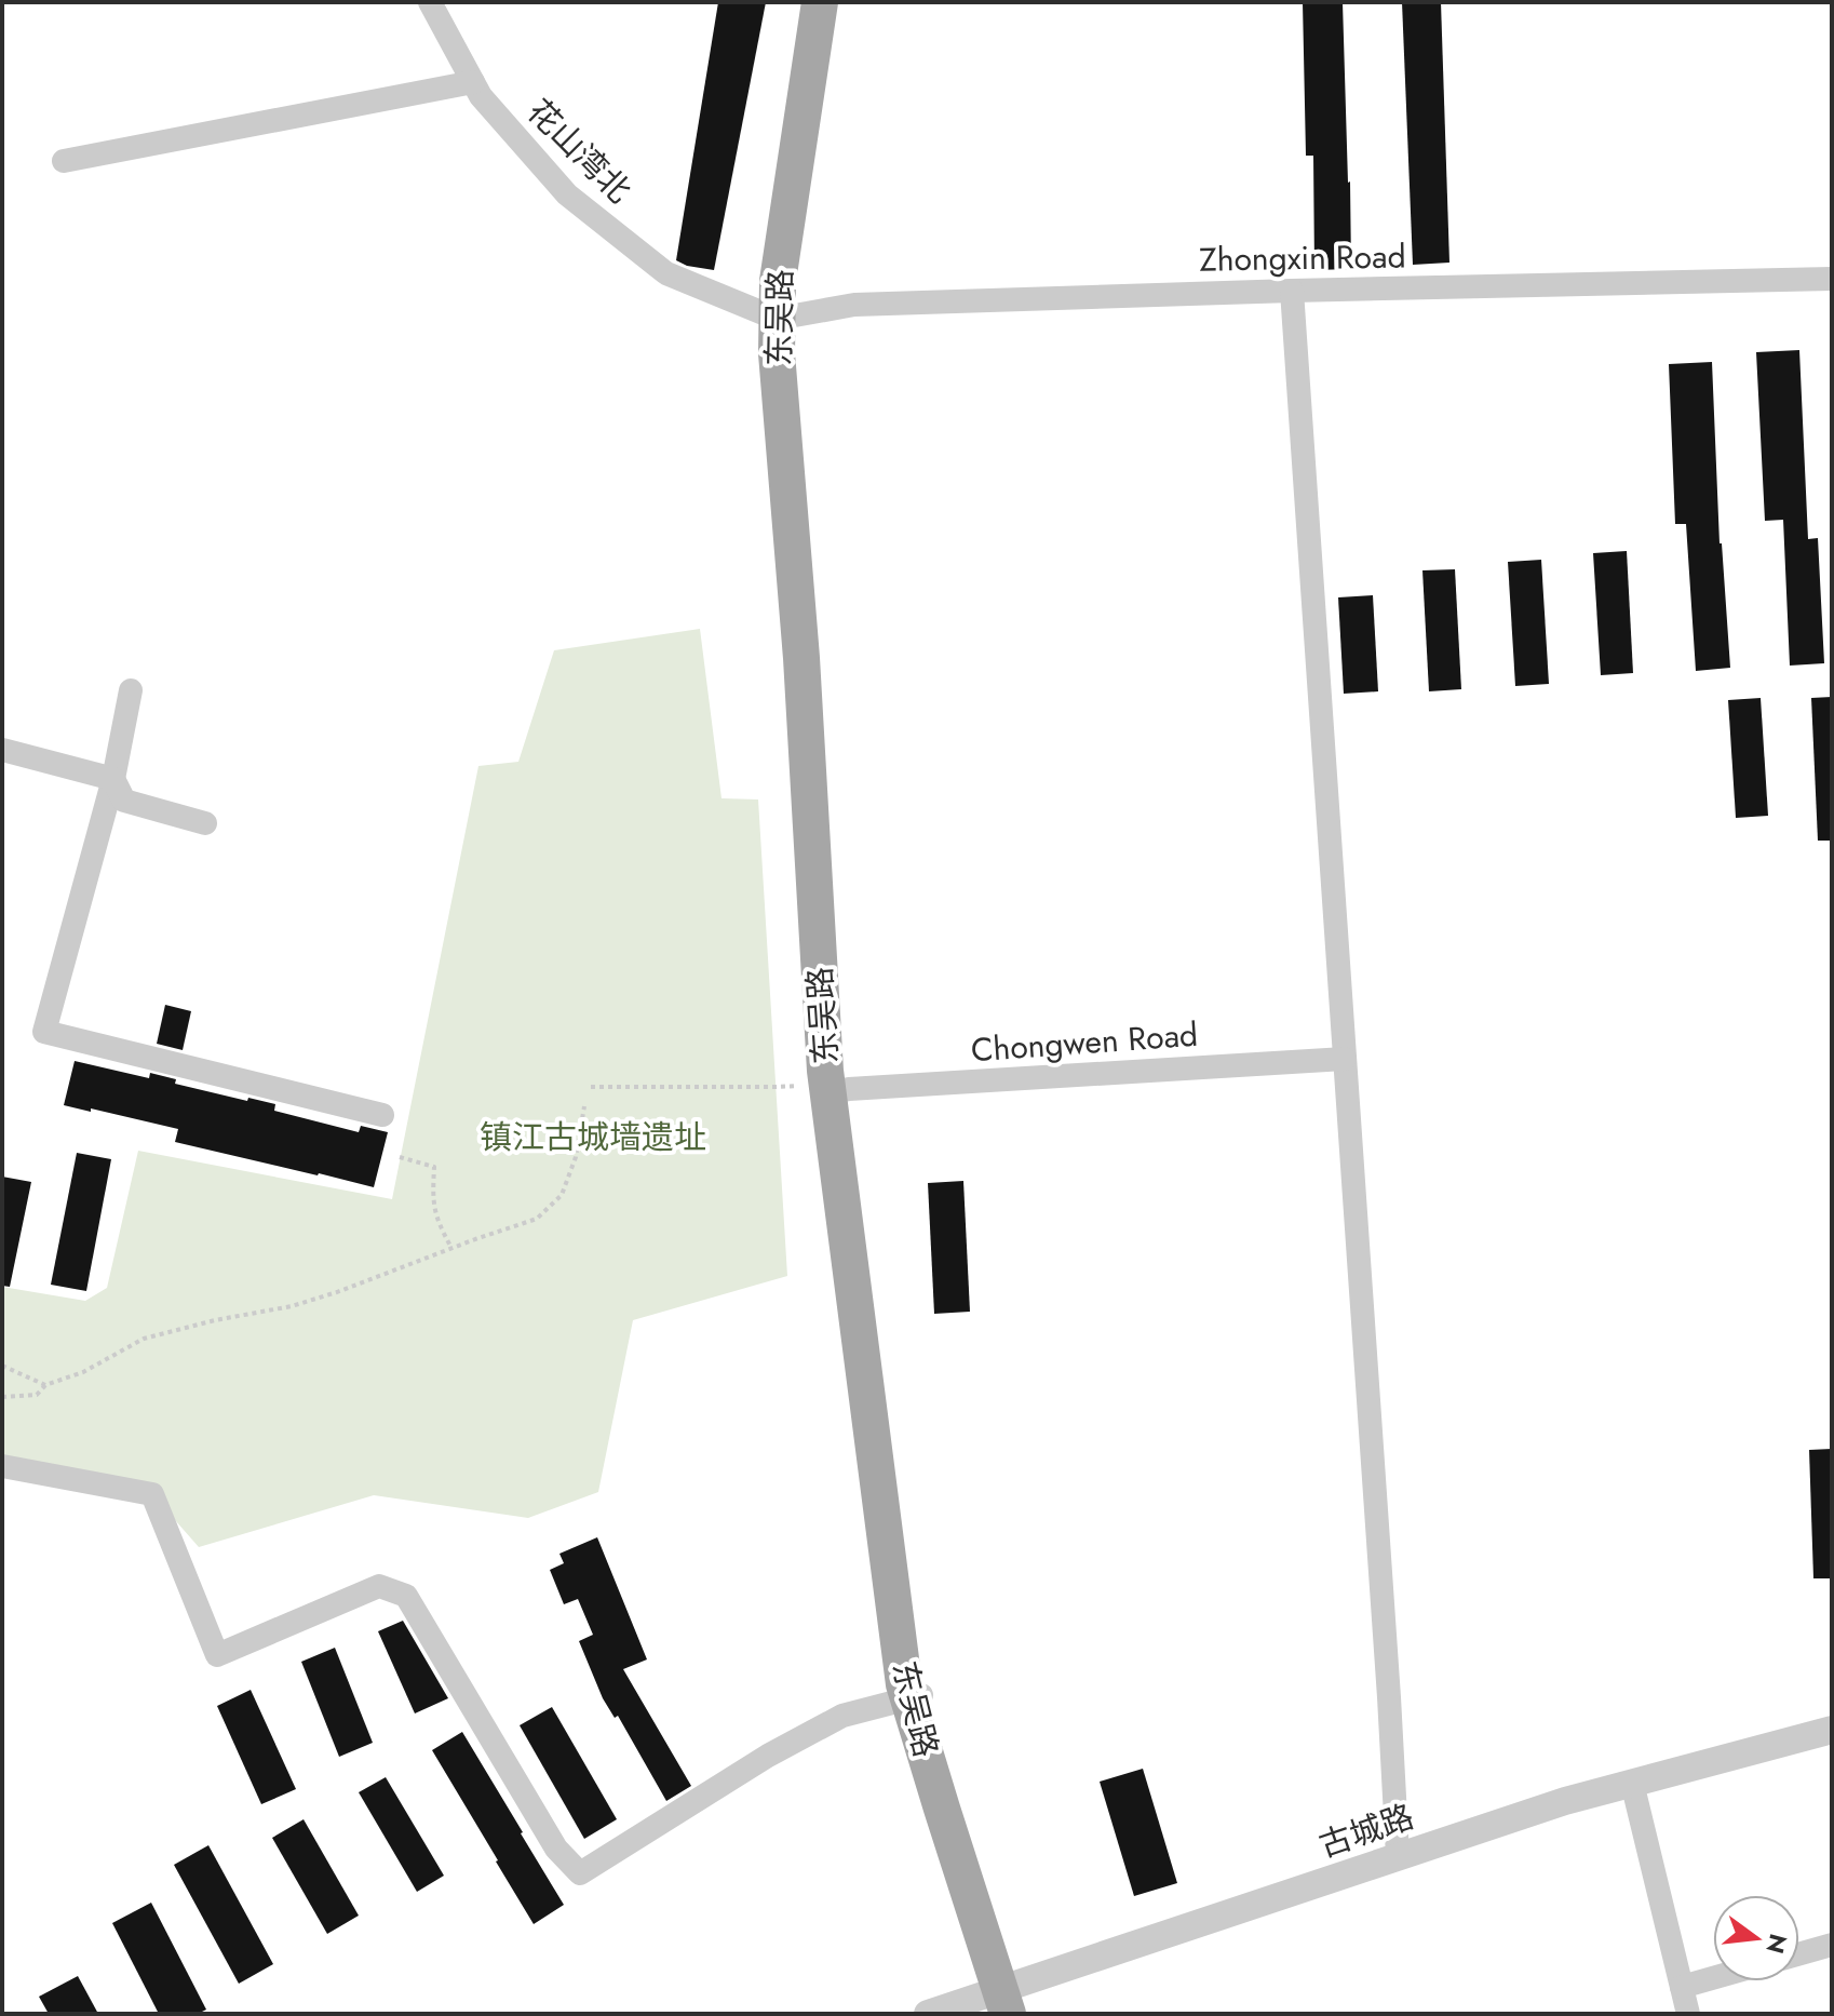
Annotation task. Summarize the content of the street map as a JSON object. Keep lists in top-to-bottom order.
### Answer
{
  "streets": {
    "main road": ["东吴路"],
    "street": [
      "花山湾北",
      "Zhongxin Road",
      "Chongwen Road",
      "古城路"
    ]
  },
  "crossings": [
    ["花山湾北", "Zhongxin Road"],
    ["花山湾北", "东吴路"],
    ["Zhongxin Road", "东吴路"],
    ["东吴路", "Chongwen Road"],
    ["东吴路", "古城路"]
  ],
  "parks": ["镇江古城墙遗址"],
  "north": "right"
}
